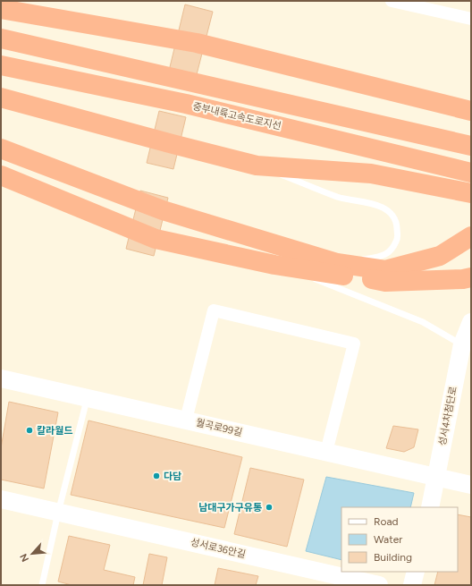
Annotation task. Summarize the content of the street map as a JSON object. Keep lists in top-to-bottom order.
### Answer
{
  "streets": {
    "highway": ["중부내륙고속도로지선"],
    "street": ["성서4차첨단로", "월곡로99길", "성서로36안길"]
  },
  "crossings": [
    ["성서4차첨단로", "월곡로99길"]
  ],
  "places": ["칼라월드", "다담", "남대구가구유통"],
  "legend": ["Road", "Water", "Building"],
  "north": "bottom left"
}
